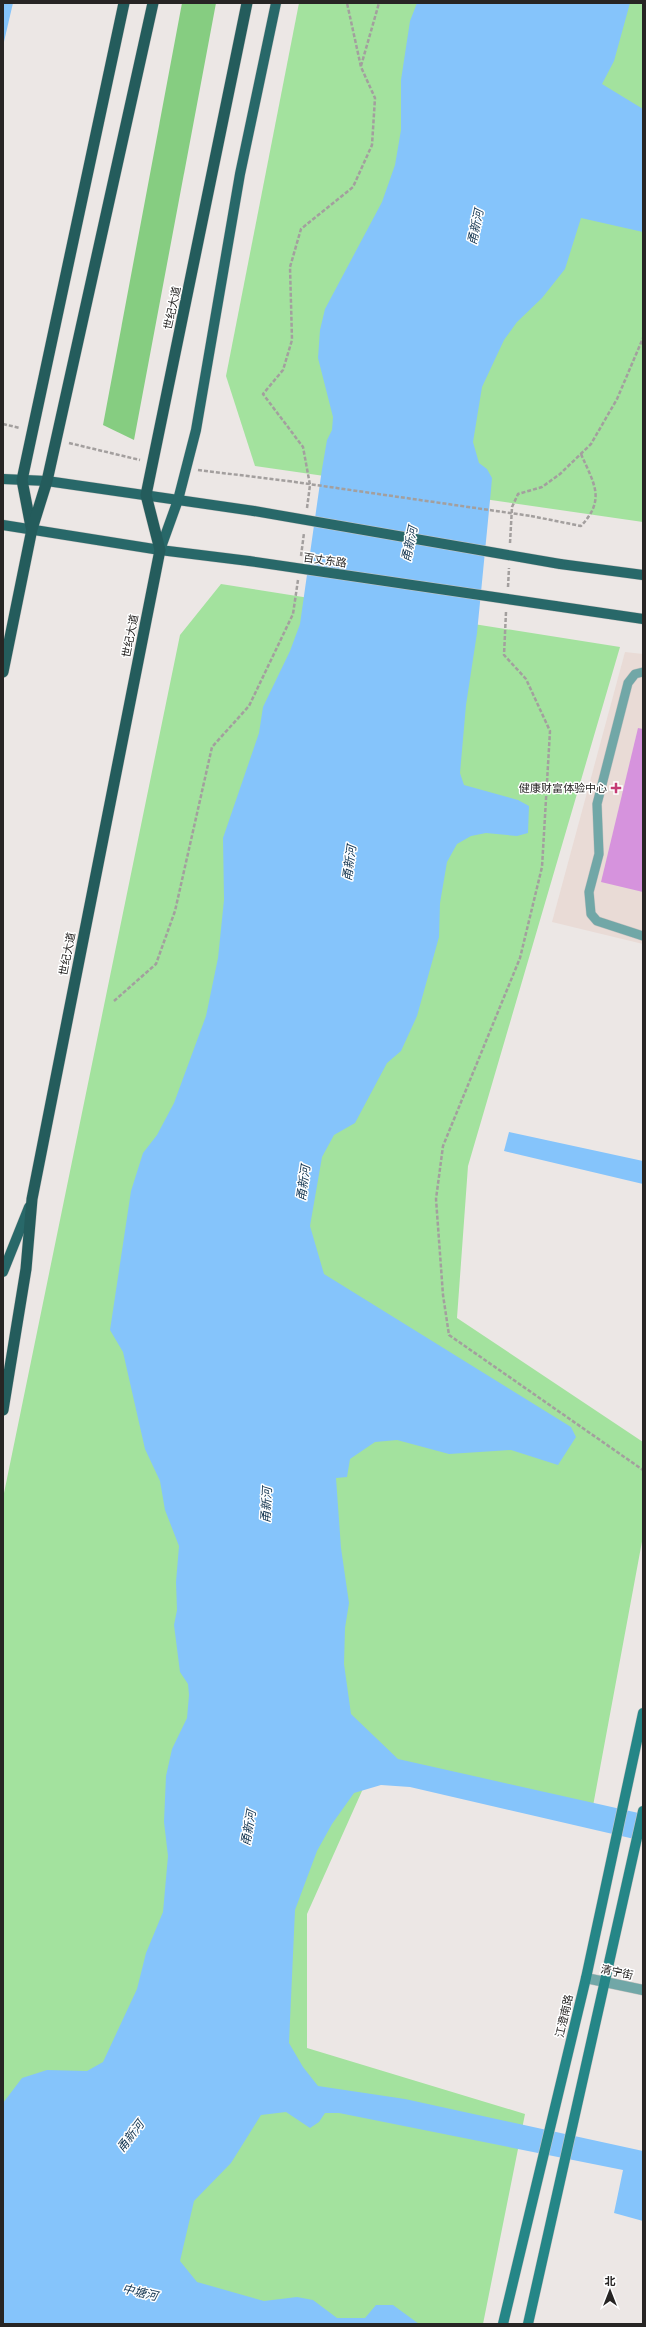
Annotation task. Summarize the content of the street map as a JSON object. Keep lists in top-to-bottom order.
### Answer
{
  "streets": {
    "highway": ["世纪大道"],
    "main road": ["百丈东路", "江澄南路"],
    "street": ["清宁街"]
  },
  "crossings": [
    ["世纪大道", "百丈东路"],
    ["清宁街", "江澄南路"]
  ],
  "water": ["甬新河", "中塘河"],
  "places": {
    "health": ["健康财富体验中心"]
  },
  "north": "top"
}
